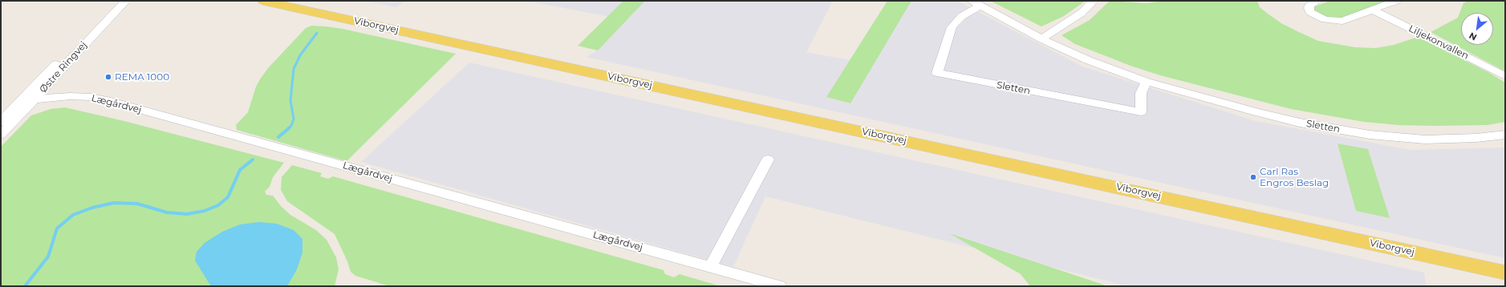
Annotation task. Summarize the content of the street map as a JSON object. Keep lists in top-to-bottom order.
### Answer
{
  "streets": {
    "main road": ["Viborgvej"],
    "street": [
      "Liljekonvallen",
      "Østre Ringvej",
      "Sletten",
      "Lægårdvej"
    ]
  },
  "crossings": [
    ["Østre Ringvej", "Lægårdvej"]
  ],
  "places": ["REMA 1000", "Carl Ras Engros Beslag"],
  "north": "bottom left"
}
